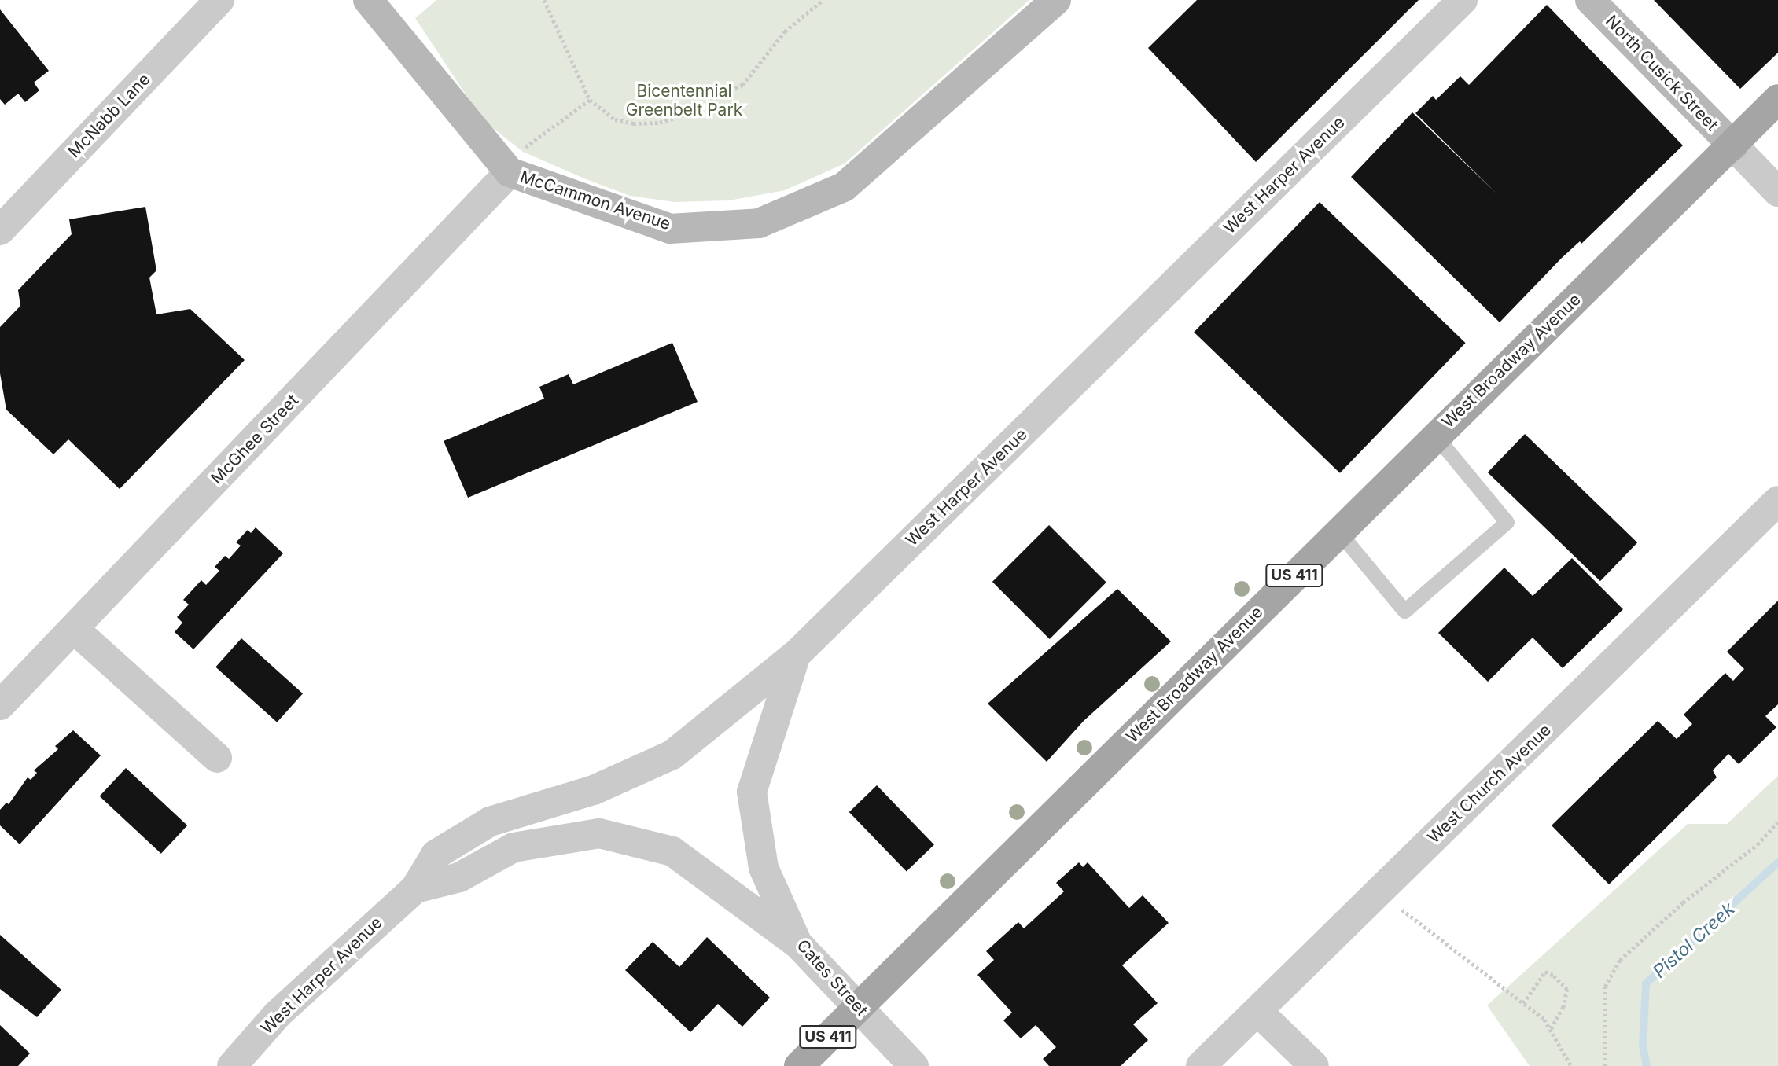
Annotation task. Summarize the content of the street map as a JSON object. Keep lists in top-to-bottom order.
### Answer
{
  "streets": {
    "main road": ["West Broadway Avenue", "US 411"],
    "street": [
      "North Cusick Street",
      "McNabb Lane",
      "West Harper Avenue",
      "McCammon Avenue",
      "McGhee Street",
      "West Church Avenue",
      "Cates Street"
    ]
  },
  "crossings": [
    ["North Cusick Street", "West Broadway Avenue"],
    ["North Cusick Street", "US 411"],
    ["West Harper Avenue", "Cates Street"],
    ["McCammon Avenue", "McGhee Street"],
    ["West Broadway Avenue", "US 411"],
    ["West Broadway Avenue", "Cates Street"]
  ],
  "water": ["Pistol Creek"],
  "parks": ["Bicentennial Greenbelt Park"]
}
